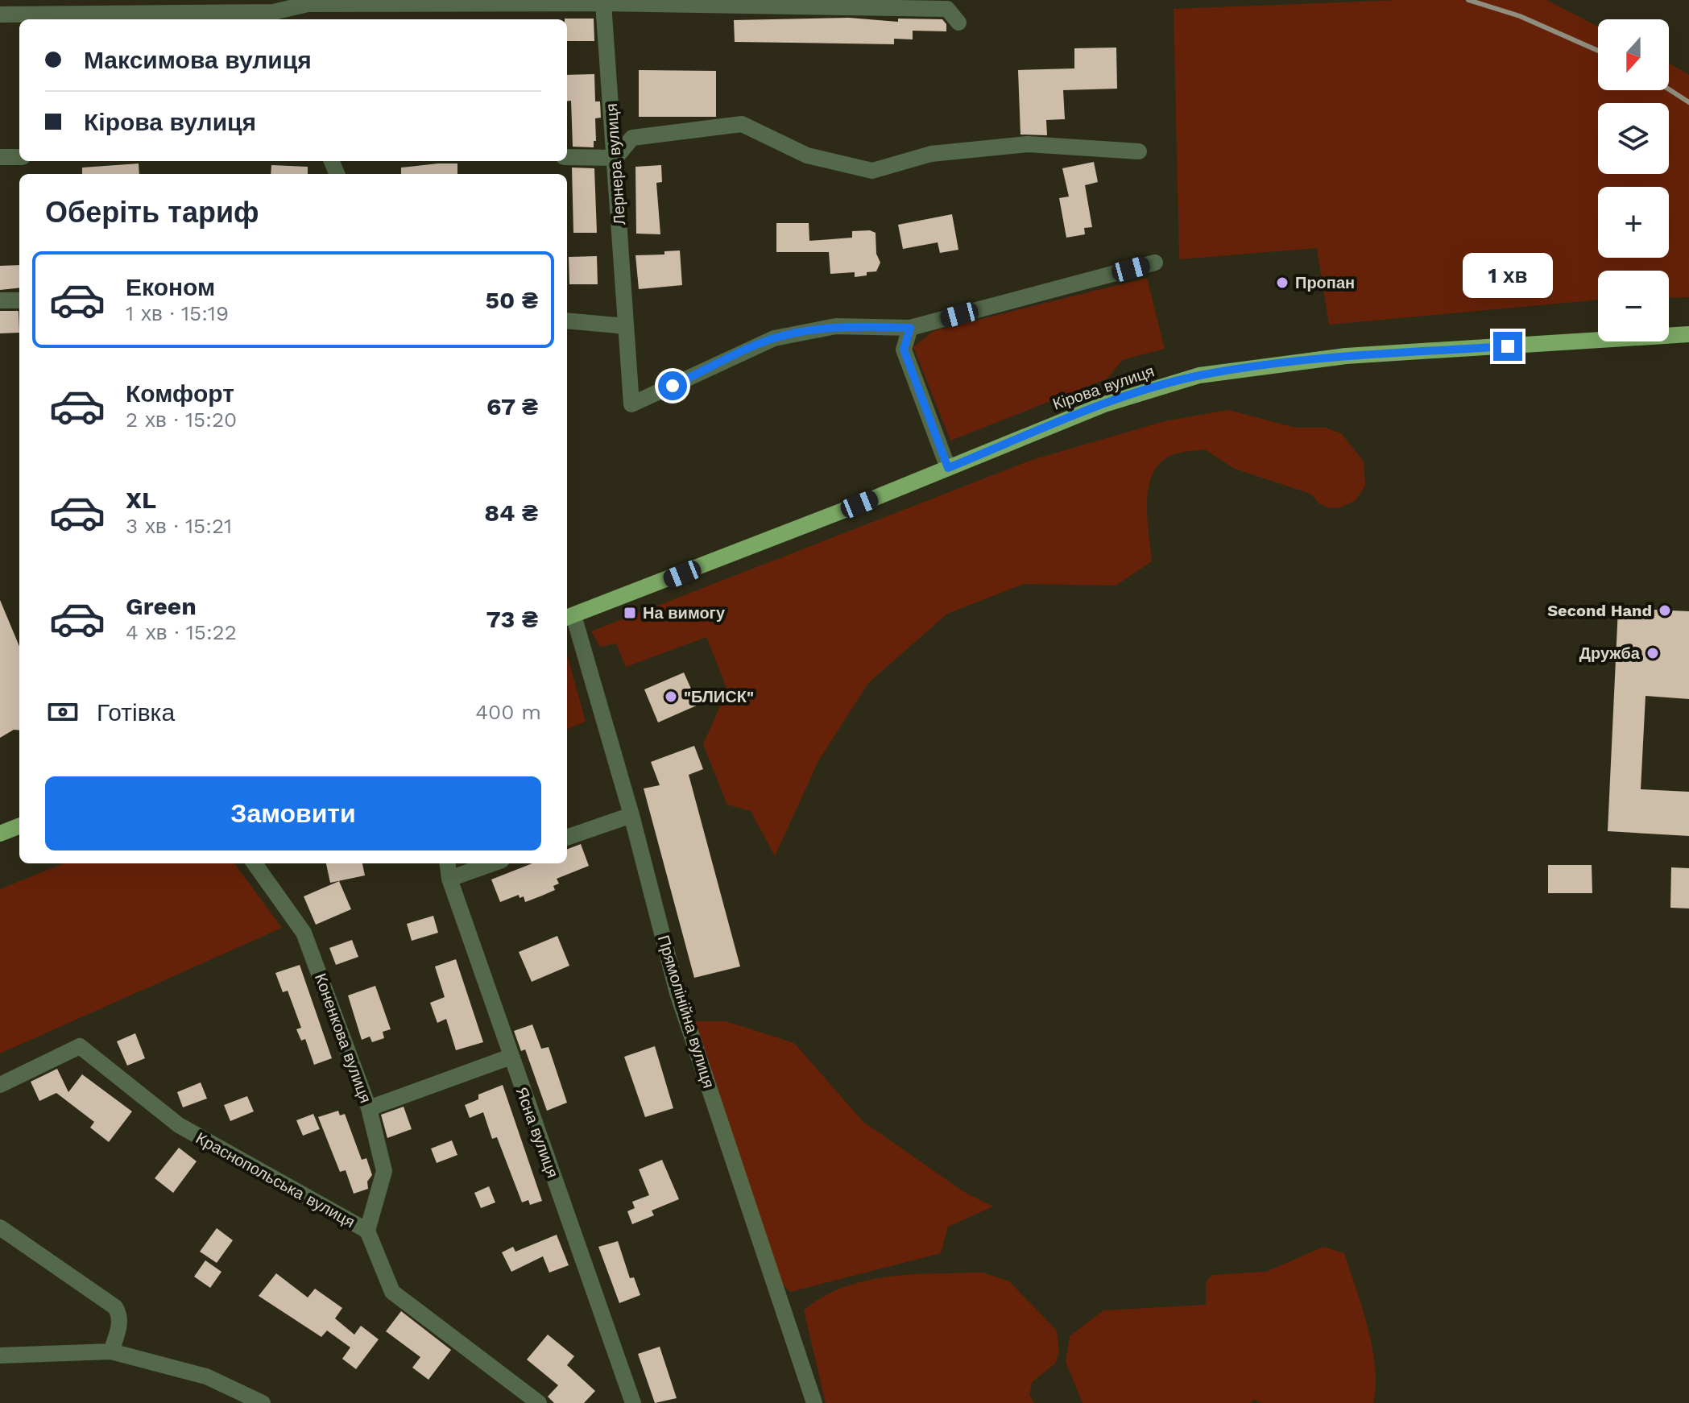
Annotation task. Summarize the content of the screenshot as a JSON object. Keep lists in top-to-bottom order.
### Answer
{
  "streets": {
    "main road": ["Кірова вулиця"],
    "street": [
      "Лернера вулиця",
      "Прямолінійна вулиця",
      "Коненкова вулиця",
      "Ясна вулиця",
      "Краснопольська вулиця"
    ]
  },
  "crossings": [
    ["Кірова вулиця", "Прямолінійна вулиця"],
    ["Коненкова вулиця", "Краснопольська вулиця"]
  ],
  "places": {
    "other": [
      "Пропан",
      "Second Hand",
      "Дружба",
      "\"БЛИСК\""
    ],
    "transit": ["На вимогу"]
  },
  "north": "bottom",
  "page": {
    "map_buttons": ["+", "−"],
    "banner": ["Максимова вулиця", "Кірова вулиця"],
    "heading": "Оберіть тариф",
    "list": [
      {
        "name": "Економ",
        "note": "1 хв · 15:19",
        "value": "50 ₴"
      },
      {
        "name": "Комфорт",
        "note": "2 хв · 15:20",
        "value": "67 ₴"
      },
      {
        "name": "XL",
        "note": "3 хв · 15:21",
        "value": "84 ₴"
      },
      {
        "name": "Green",
        "note": "4 хв · 15:22",
        "value": "73 ₴"
      }
    ],
    "bubble": "1 хв",
    "pay": ["Готівка", "400 m"],
    "buttons": "Замовити"
  }
}
